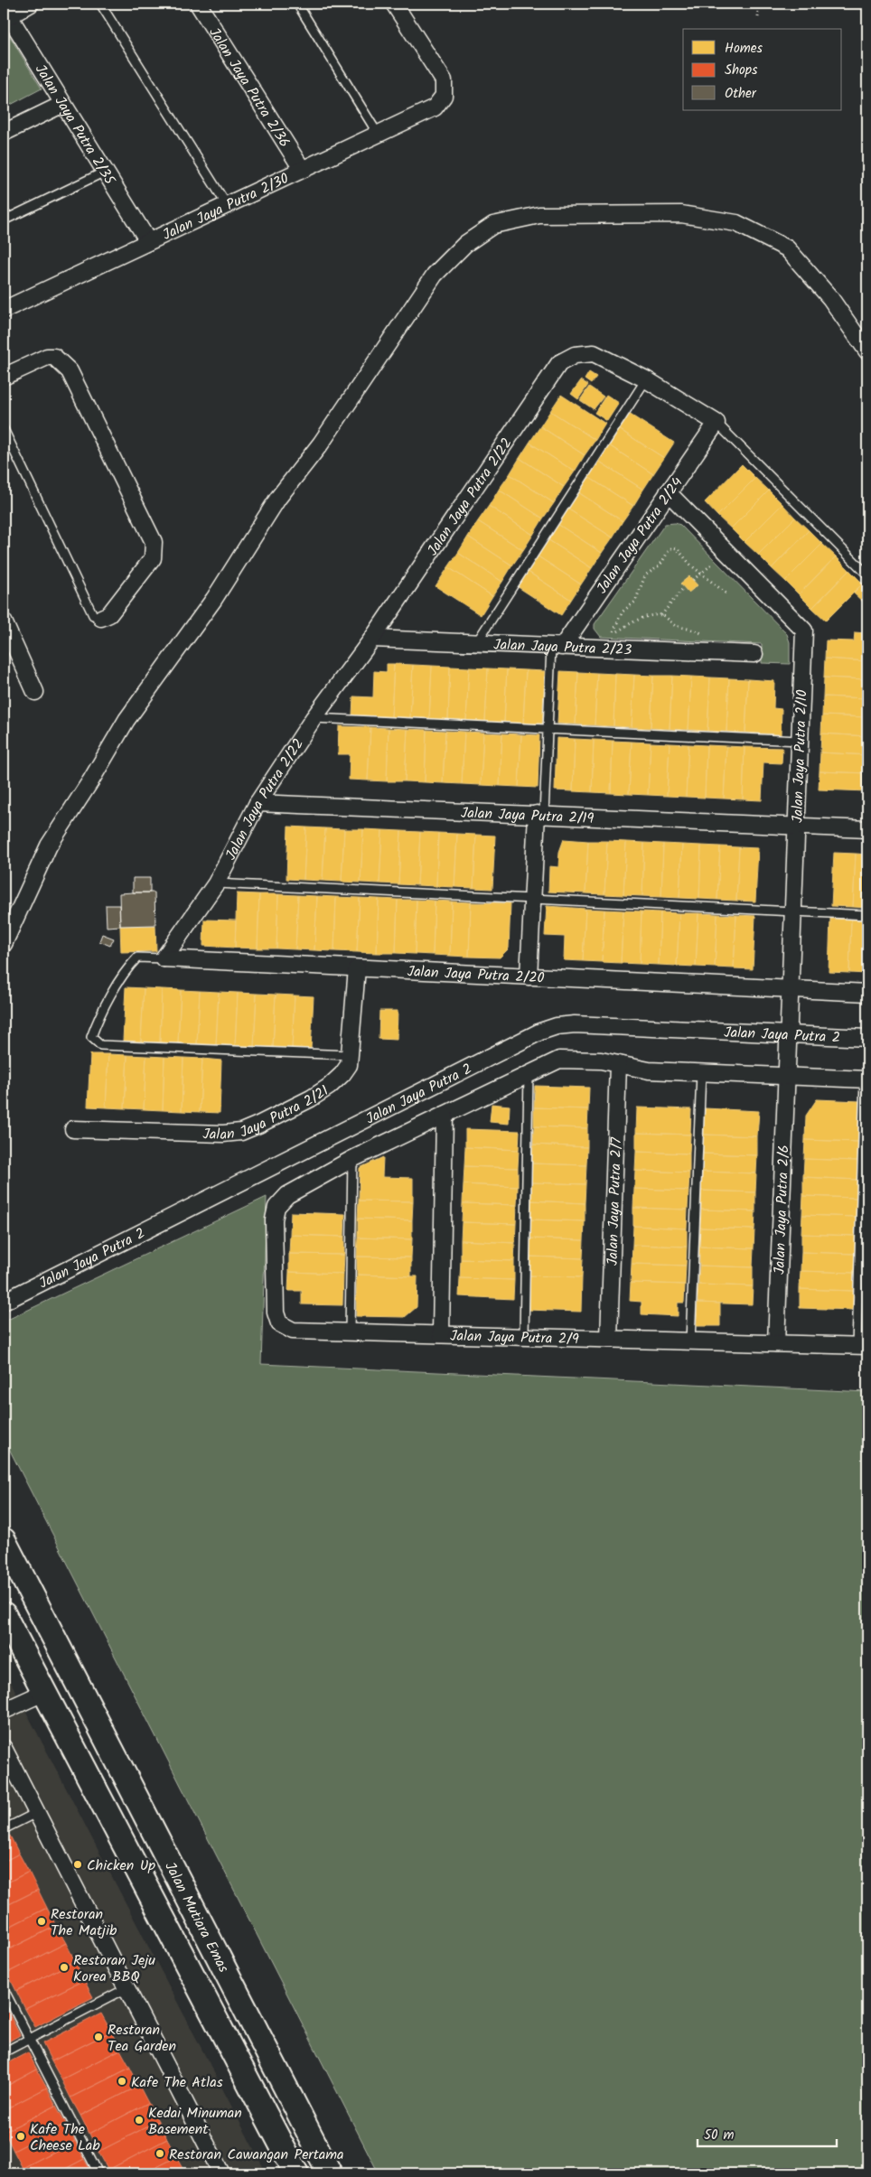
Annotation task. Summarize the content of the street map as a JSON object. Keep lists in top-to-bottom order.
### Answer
{
  "streets": {
    "main road": ["Jalan Mutiara Emas"],
    "street": [
      "Jalan Jaya Putra 2/36",
      "Jalan Jaya Putra 2/35",
      "Jalan Jaya Putra 2/30",
      "Jalan Jaya Putra 2/22",
      "Jalan Jaya Putra 2/24",
      "Jalan Jaya Putra 2/23",
      "Jalan Jaya Putra 2/10",
      "Jalan Jaya Putra 2/19",
      "Jalan Jaya Putra 2/20",
      "Jalan Jaya Putra 2",
      "Jalan Jaya Putra 2/21",
      "Jalan Jaya Putra 2/7",
      "Jalan Jaya Putra 2/6",
      "Jalan Jaya Putra 2/9"
    ]
  },
  "crossings": [
    ["Jalan Jaya Putra 2/36", "Jalan Jaya Putra 2/30"],
    ["Jalan Jaya Putra 2/35", "Jalan Jaya Putra 2/30"],
    ["Jalan Jaya Putra 2/22", "Jalan Jaya Putra 2/24"],
    ["Jalan Jaya Putra 2/22", "Jalan Jaya Putra 2/23"],
    ["Jalan Jaya Putra 2/22", "Jalan Jaya Putra 2/19"],
    ["Jalan Jaya Putra 2/22", "Jalan Jaya Putra 2/20"],
    ["Jalan Jaya Putra 2/24", "Jalan Jaya Putra 2/23"],
    ["Jalan Jaya Putra 2/24", "Jalan Jaya Putra 2/10"],
    ["Jalan Jaya Putra 2/10", "Jalan Jaya Putra 2/19"],
    ["Jalan Jaya Putra 2/10", "Jalan Jaya Putra 2/20"],
    ["Jalan Jaya Putra 2/10", "Jalan Jaya Putra 2"],
    ["Jalan Jaya Putra 2/10", "Jalan Jaya Putra 2/6"],
    ["Jalan Jaya Putra 2/20", "Jalan Jaya Putra 2/21"],
    ["Jalan Jaya Putra 2/7", "Jalan Jaya Putra 2/9"],
    ["Jalan Jaya Putra 2/6", "Jalan Jaya Putra 2/9"]
  ],
  "places": [
    "Chicken Up",
    "Restoran The Matjib",
    "Restoran Jeju Korea BBQ",
    "Restoran Tea Garden",
    "Kafe The Atlas",
    "Kedai Minuman Basement",
    "Kafe The Cheese Lab",
    "Restoran Cawangan Pertama"
  ],
  "legend": ["Homes", "Shops", "Other"],
  "scale_bar": "50 m"
}
